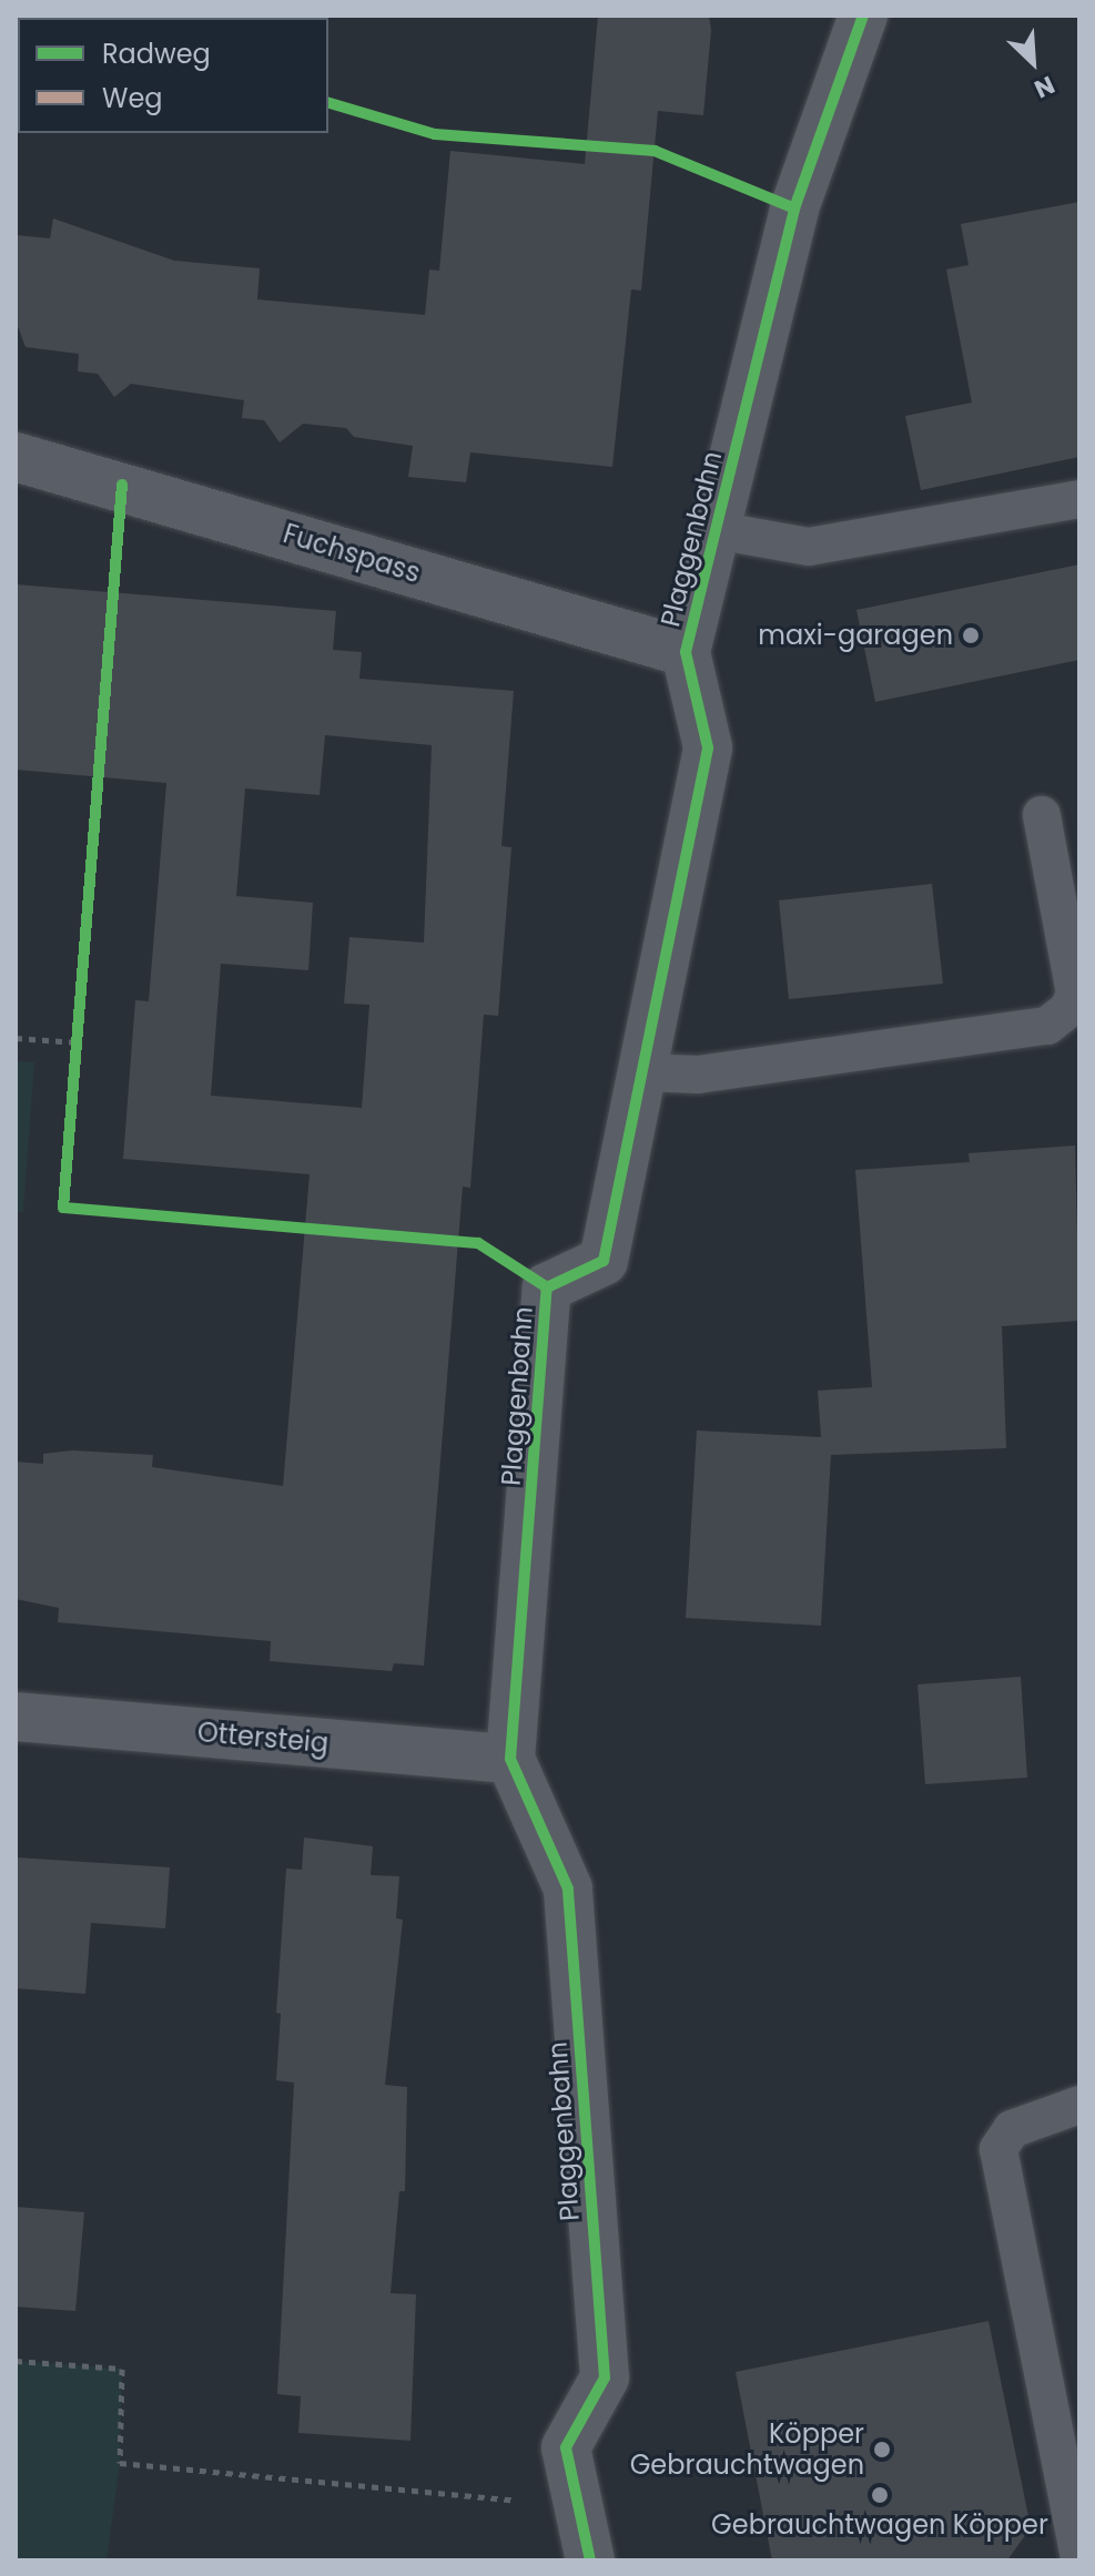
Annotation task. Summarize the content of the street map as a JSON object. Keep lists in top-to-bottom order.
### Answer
{
  "streets": {
    "street": ["Plaggenbahn", "Fuchspass", "Ottersteig"]
  },
  "crossings": [
    ["Plaggenbahn", "Fuchspass"],
    ["Plaggenbahn", "Ottersteig"]
  ],
  "places": ["maxi-garagen", "Köpper Gebrauchtwagen", "Gebrauchtwagen Köpper"],
  "legend": ["Radweg", "Weg"],
  "north": "bottom right"
}
